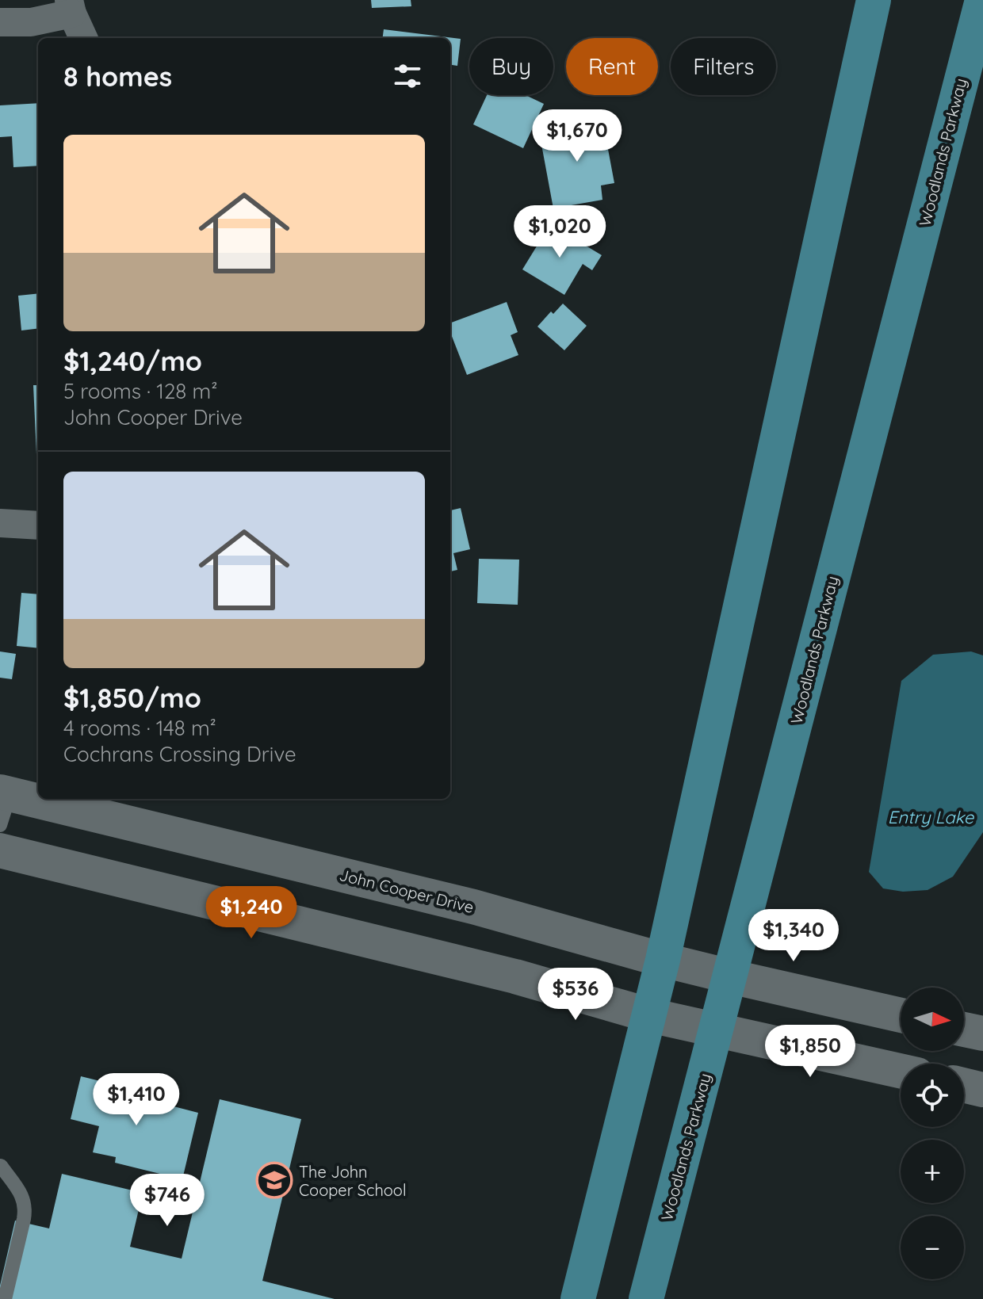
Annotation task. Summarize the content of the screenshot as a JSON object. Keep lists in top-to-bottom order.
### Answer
{
  "streets": {
    "main road": ["Woodlands Parkway"],
    "street": ["John Cooper Drive"]
  },
  "crossings": [
    ["Woodlands Parkway", "John Cooper Drive"]
  ],
  "water": ["Entry Lake"],
  "places": {
    "school or university": ["The John Cooper School"]
  },
  "north": "right",
  "page": {
    "chip": ["Buy", "Rent", "Filters"],
    "heading": "8 homes",
    "price": [
      "$1,670",
      "$1,020",
      "$1,240",
      "$1,340",
      "$536",
      "$1,850",
      "$1,410",
      "$746"
    ],
    "list": [
      {
        "name": "$1,240/mo",
        "note": "5 rooms · 128 m² · John Cooper Drive"
      },
      {
        "name": "$1,850/mo",
        "note": "4 rooms · 148 m² · Cochrans Crossing Drive"
      }
    ],
    "map_buttons": ["+", "−"]
  }
}
